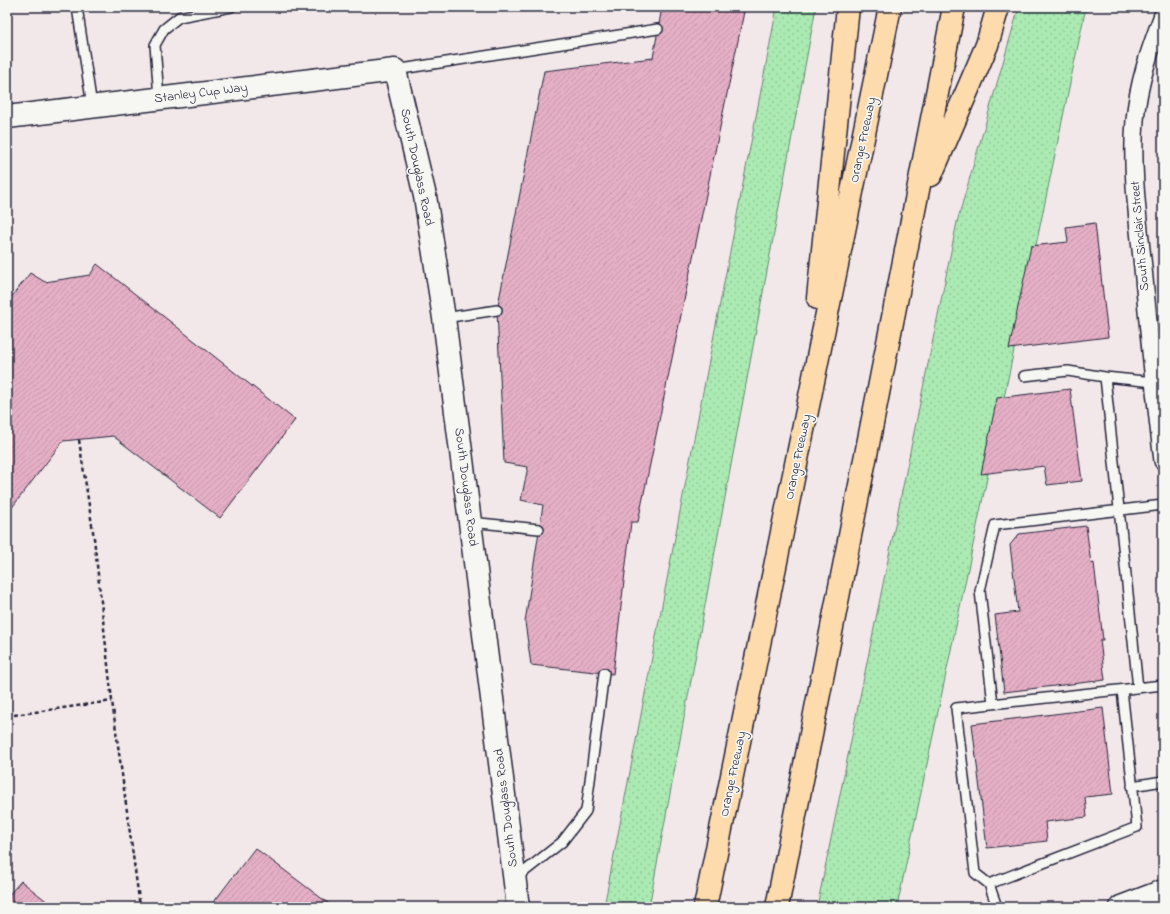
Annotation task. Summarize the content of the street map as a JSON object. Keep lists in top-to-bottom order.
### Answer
{
  "streets": {
    "highway": ["Orange Freeway"],
    "main road": ["Stanley Cup Way", "South Douglass Road"],
    "street": ["South Sinclair Street"]
  },
  "crossings": [
    ["Stanley Cup Way", "South Douglass Road"]
  ]
}
